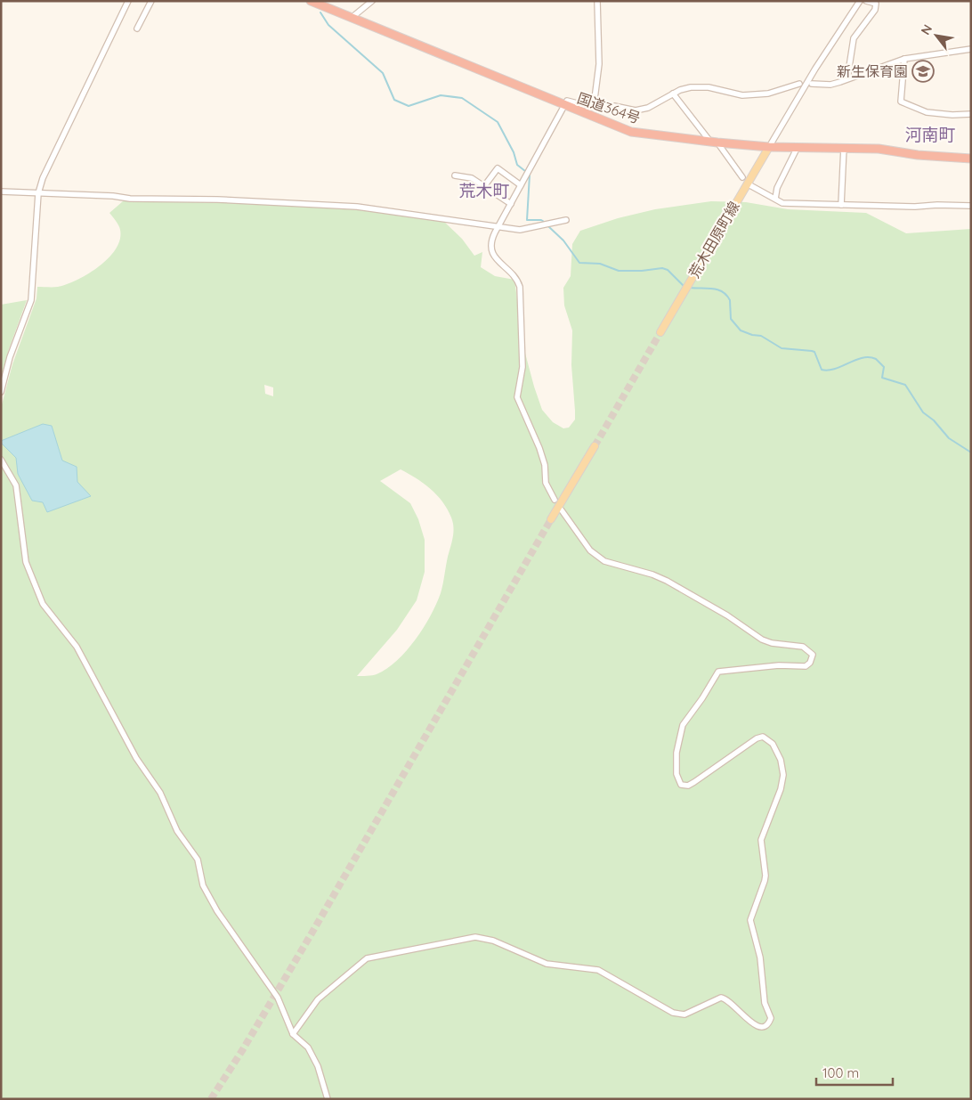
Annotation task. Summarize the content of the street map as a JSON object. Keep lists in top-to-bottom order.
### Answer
{
  "streets": {
    "highway": ["国道364号"],
    "main road": ["荒木田原町線"]
  },
  "crossings": [
    ["国道364号", "荒木田原町線"]
  ],
  "districts": ["河南町", "荒木町"],
  "places": {
    "school or university": ["新生保育園"]
  },
  "scale_bar": "100 m",
  "north": "top left"
}
